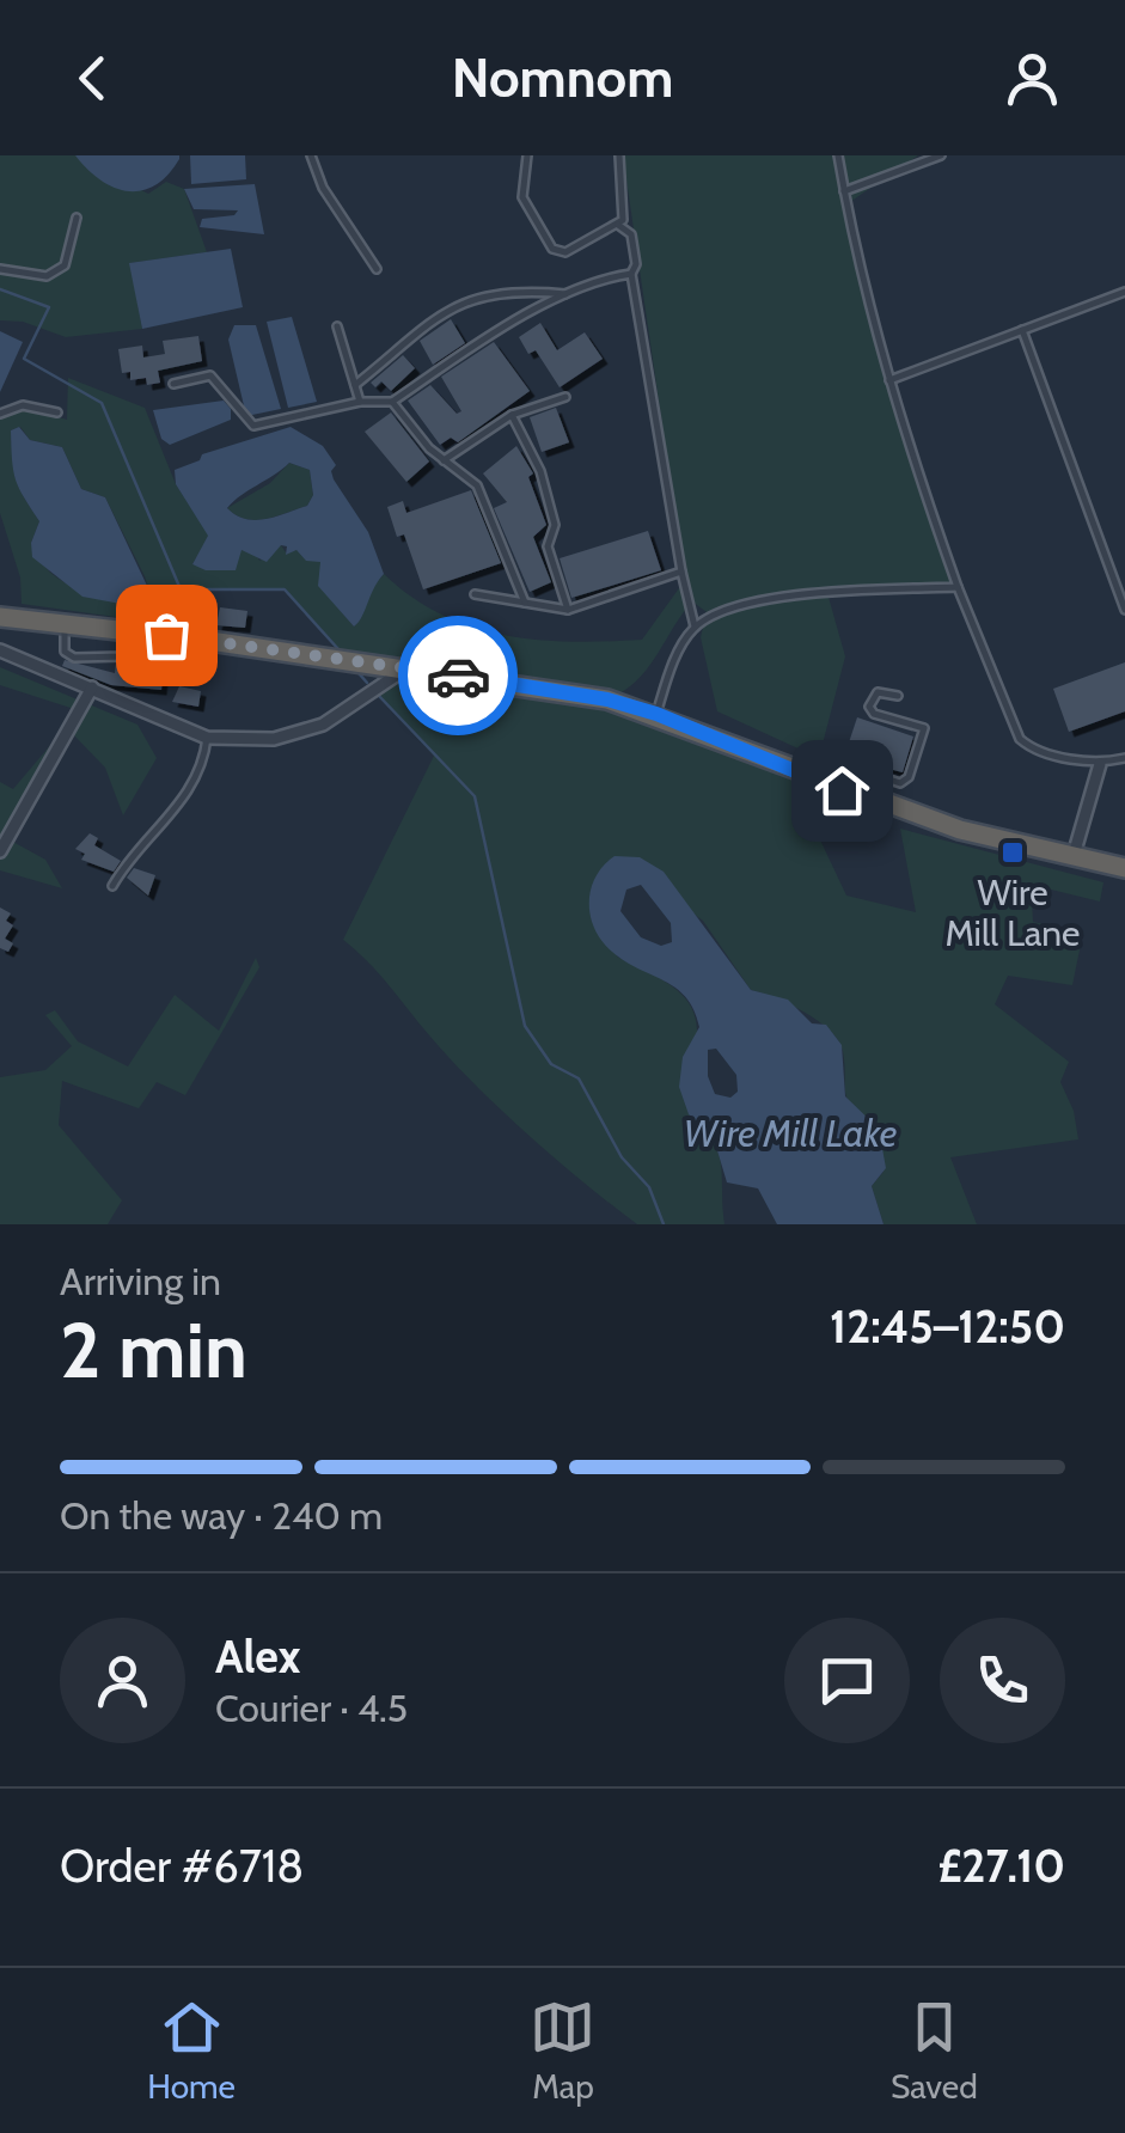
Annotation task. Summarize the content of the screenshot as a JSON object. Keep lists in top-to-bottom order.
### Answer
{
  "water": ["Wire Mill Lake"],
  "places": {
    "transit": ["Wire Mill Lane"]
  },
  "page": {
    "header": "Nomnom",
    "heading": ["2 min", "Arriving in", "12:45–12:50"],
    "panel": [
      "Alex",
      "Courier · 4.5",
      "Order #6718",
      "£27.10"
    ],
    "bar": "On the way · 240 m",
    "tabs": ["Home", "Map", "Saved"]
  }
}
